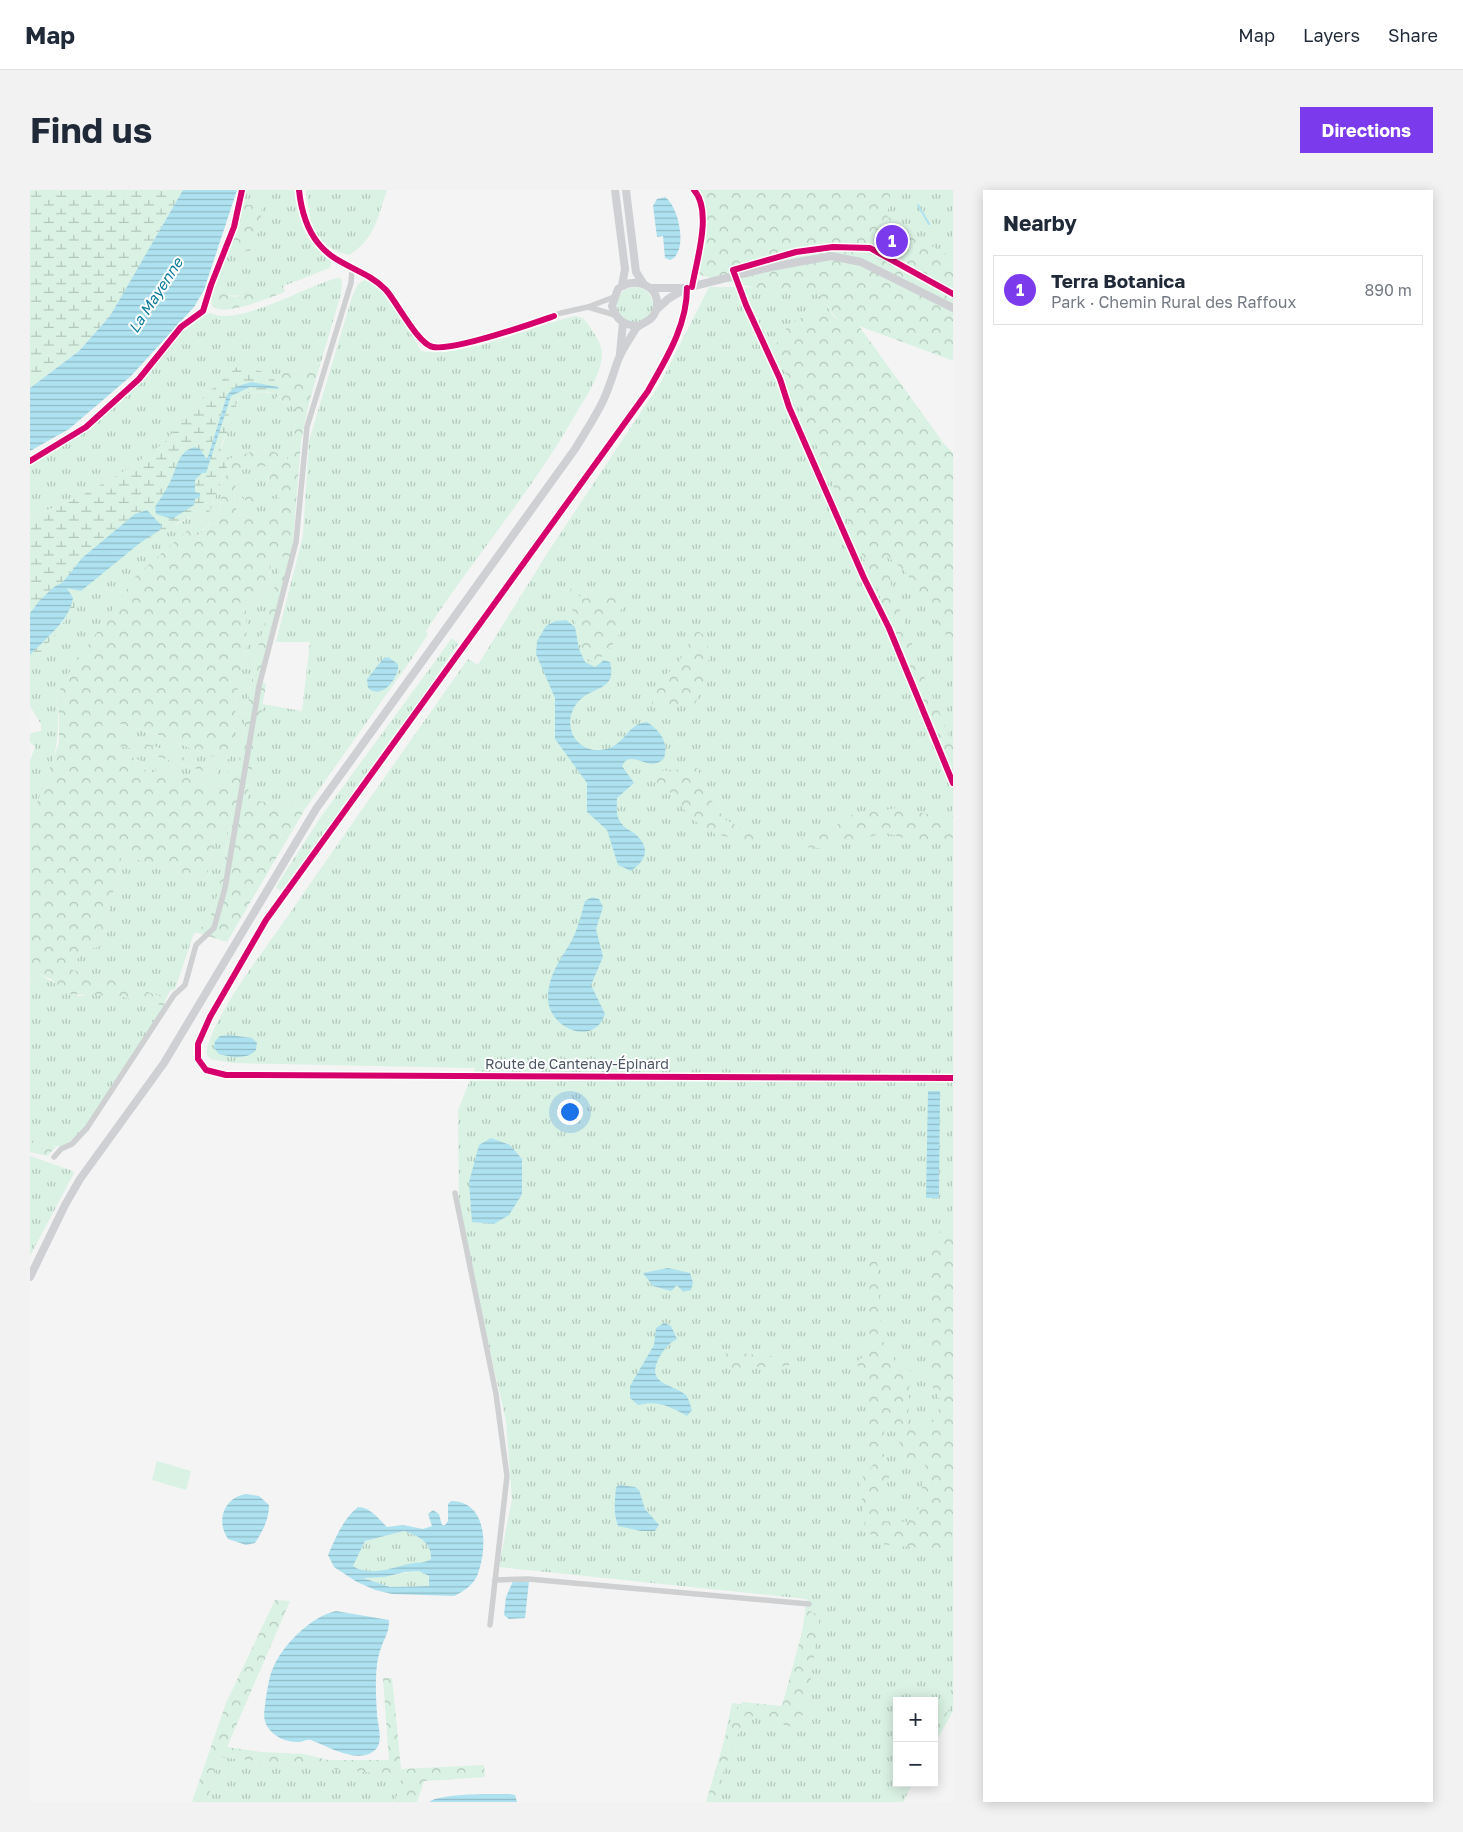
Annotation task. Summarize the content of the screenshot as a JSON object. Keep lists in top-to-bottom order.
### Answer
{
  "streets": {
    "street": ["Route de Cantenay-Épinard"]
  },
  "water": ["La Mayenne"],
  "page": {
    "header": "Map",
    "nav": ["Map", "Layers", "Share"],
    "buttons": "Directions",
    "title": "Find us",
    "heading": "Nearby",
    "pins": "1",
    "list": [
      {
        "mark": "1",
        "name": "Terra Botanica",
        "note": "Park · Chemin Rural des Raffoux",
        "value": "890 m"
      }
    ],
    "map_buttons": ["+", "−"]
  }
}
